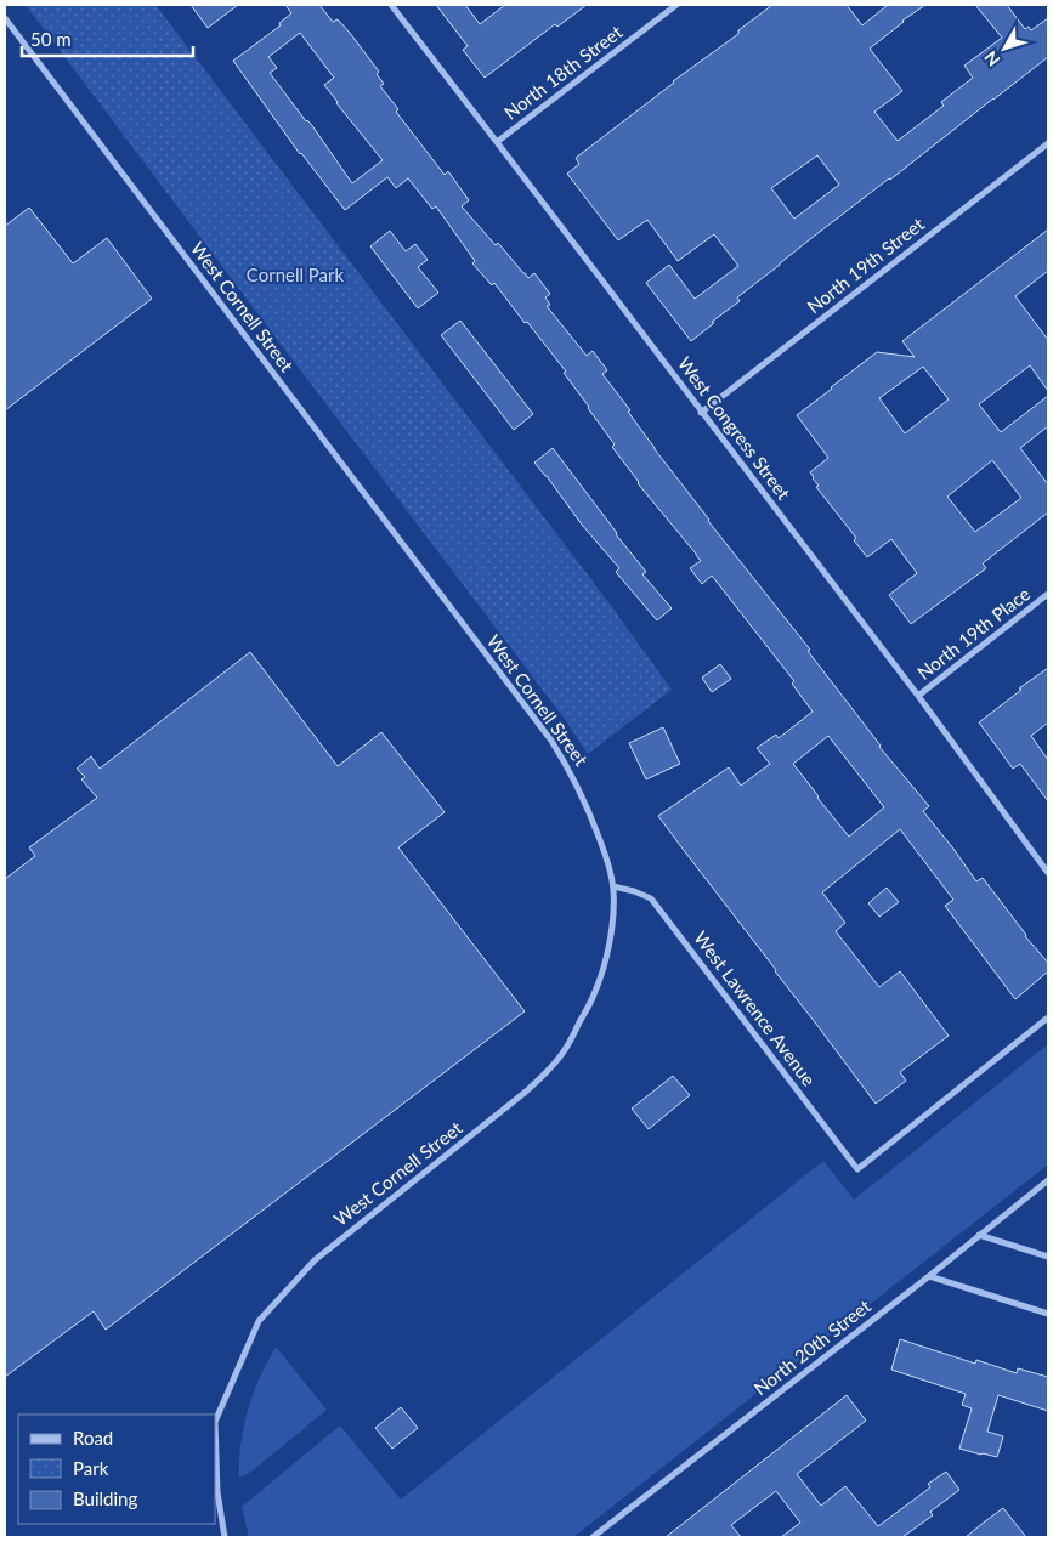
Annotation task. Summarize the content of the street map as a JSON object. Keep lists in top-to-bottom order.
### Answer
{
  "streets": {
    "street": [
      "North 18th Street",
      "North 19th Street",
      "West Cornell Street",
      "West Congress Street",
      "North 19th Place",
      "West Lawrence Avenue",
      "North 20th Street"
    ]
  },
  "crossings": [
    ["North 18th Street", "West Congress Street"],
    ["North 19th Street", "West Congress Street"],
    ["West Cornell Street", "West Lawrence Avenue"],
    ["West Congress Street", "North 19th Place"]
  ],
  "parks": ["Cornell Park"],
  "legend": ["Road", "Park", "Building"],
  "scale_bar": "50 m",
  "north": "bottom left"
}
